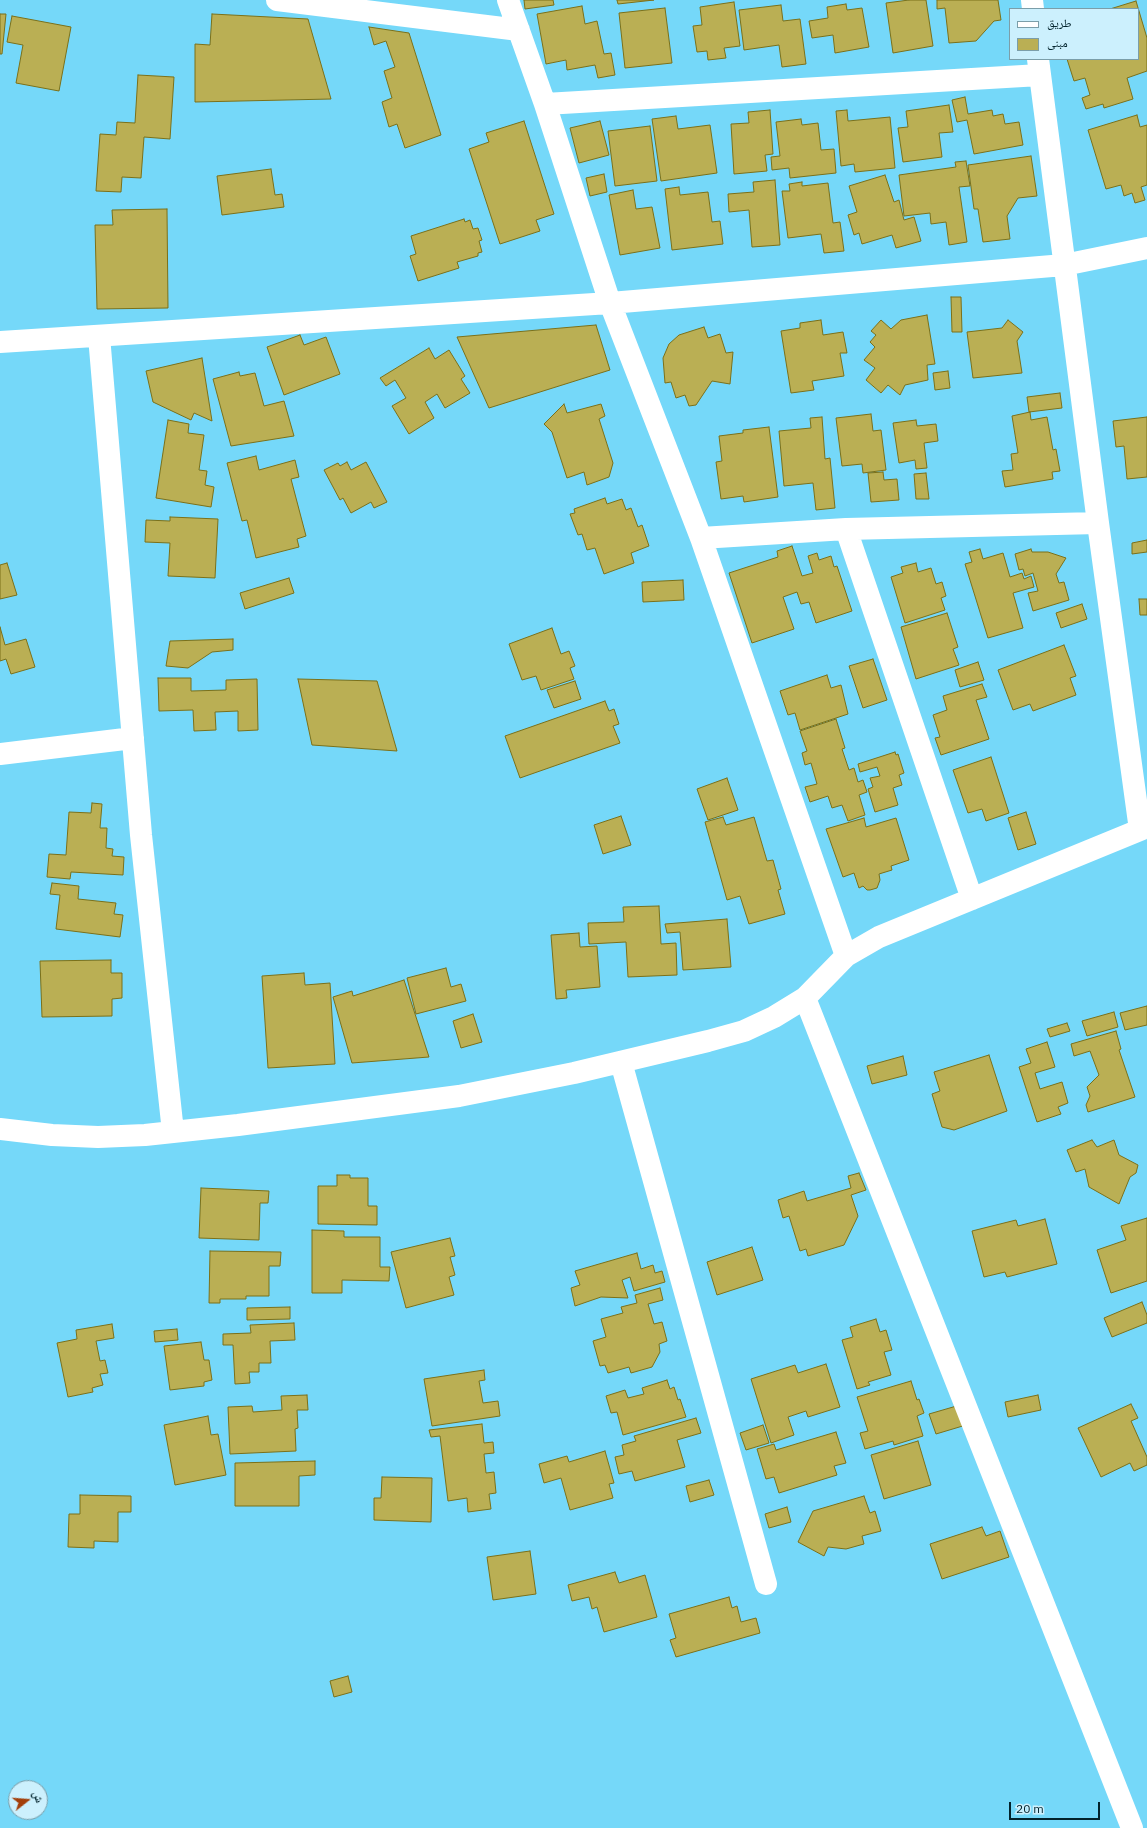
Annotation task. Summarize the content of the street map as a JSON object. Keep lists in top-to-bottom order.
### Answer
{
  "legend": ["طريق", "مبنى"],
  "scale_bar": "20 m",
  "north": "right"
}
